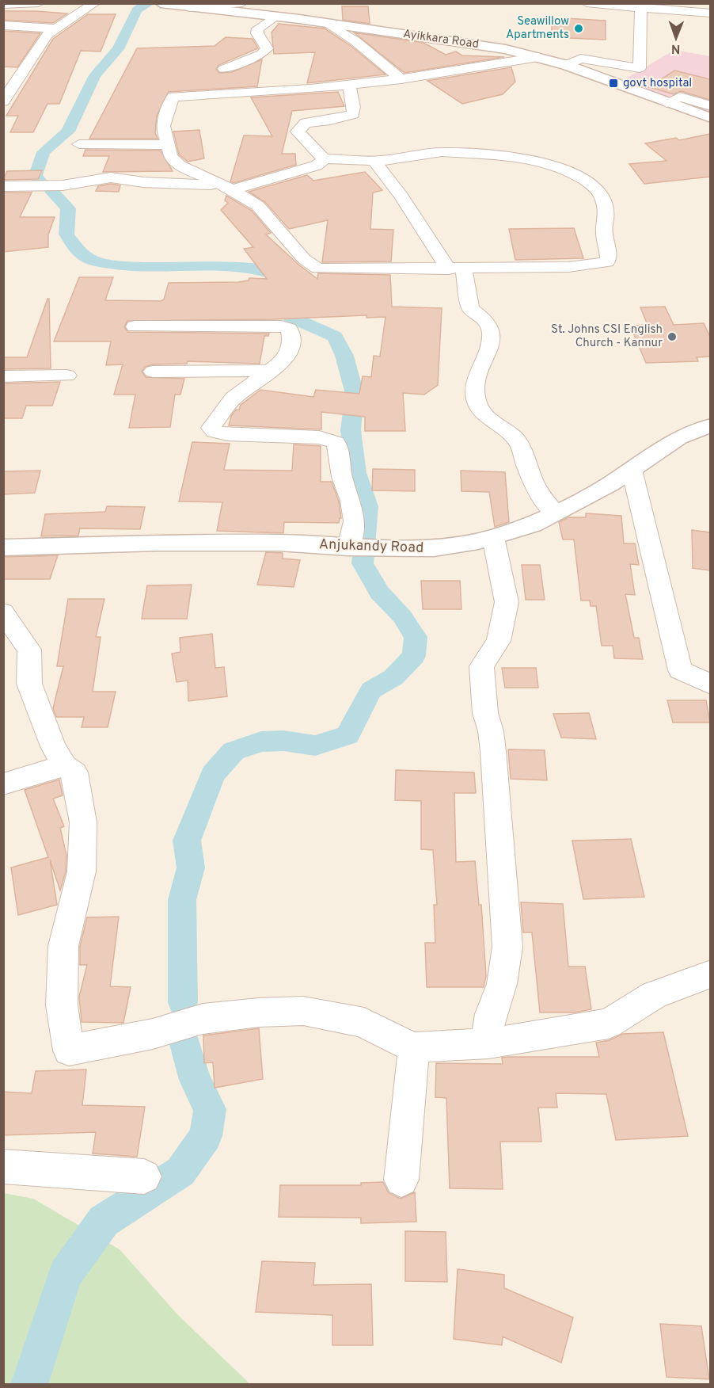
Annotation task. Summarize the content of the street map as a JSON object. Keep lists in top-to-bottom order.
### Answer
{
  "streets": {
    "main road": ["Ayikkara Road", "Anjukandy Road"]
  },
  "places": {
    "other": ["Seawillow Apartments", "St. Johns CSI English Church - Kannur"],
    "transit": ["govt hospital"]
  },
  "north": "bottom"
}
